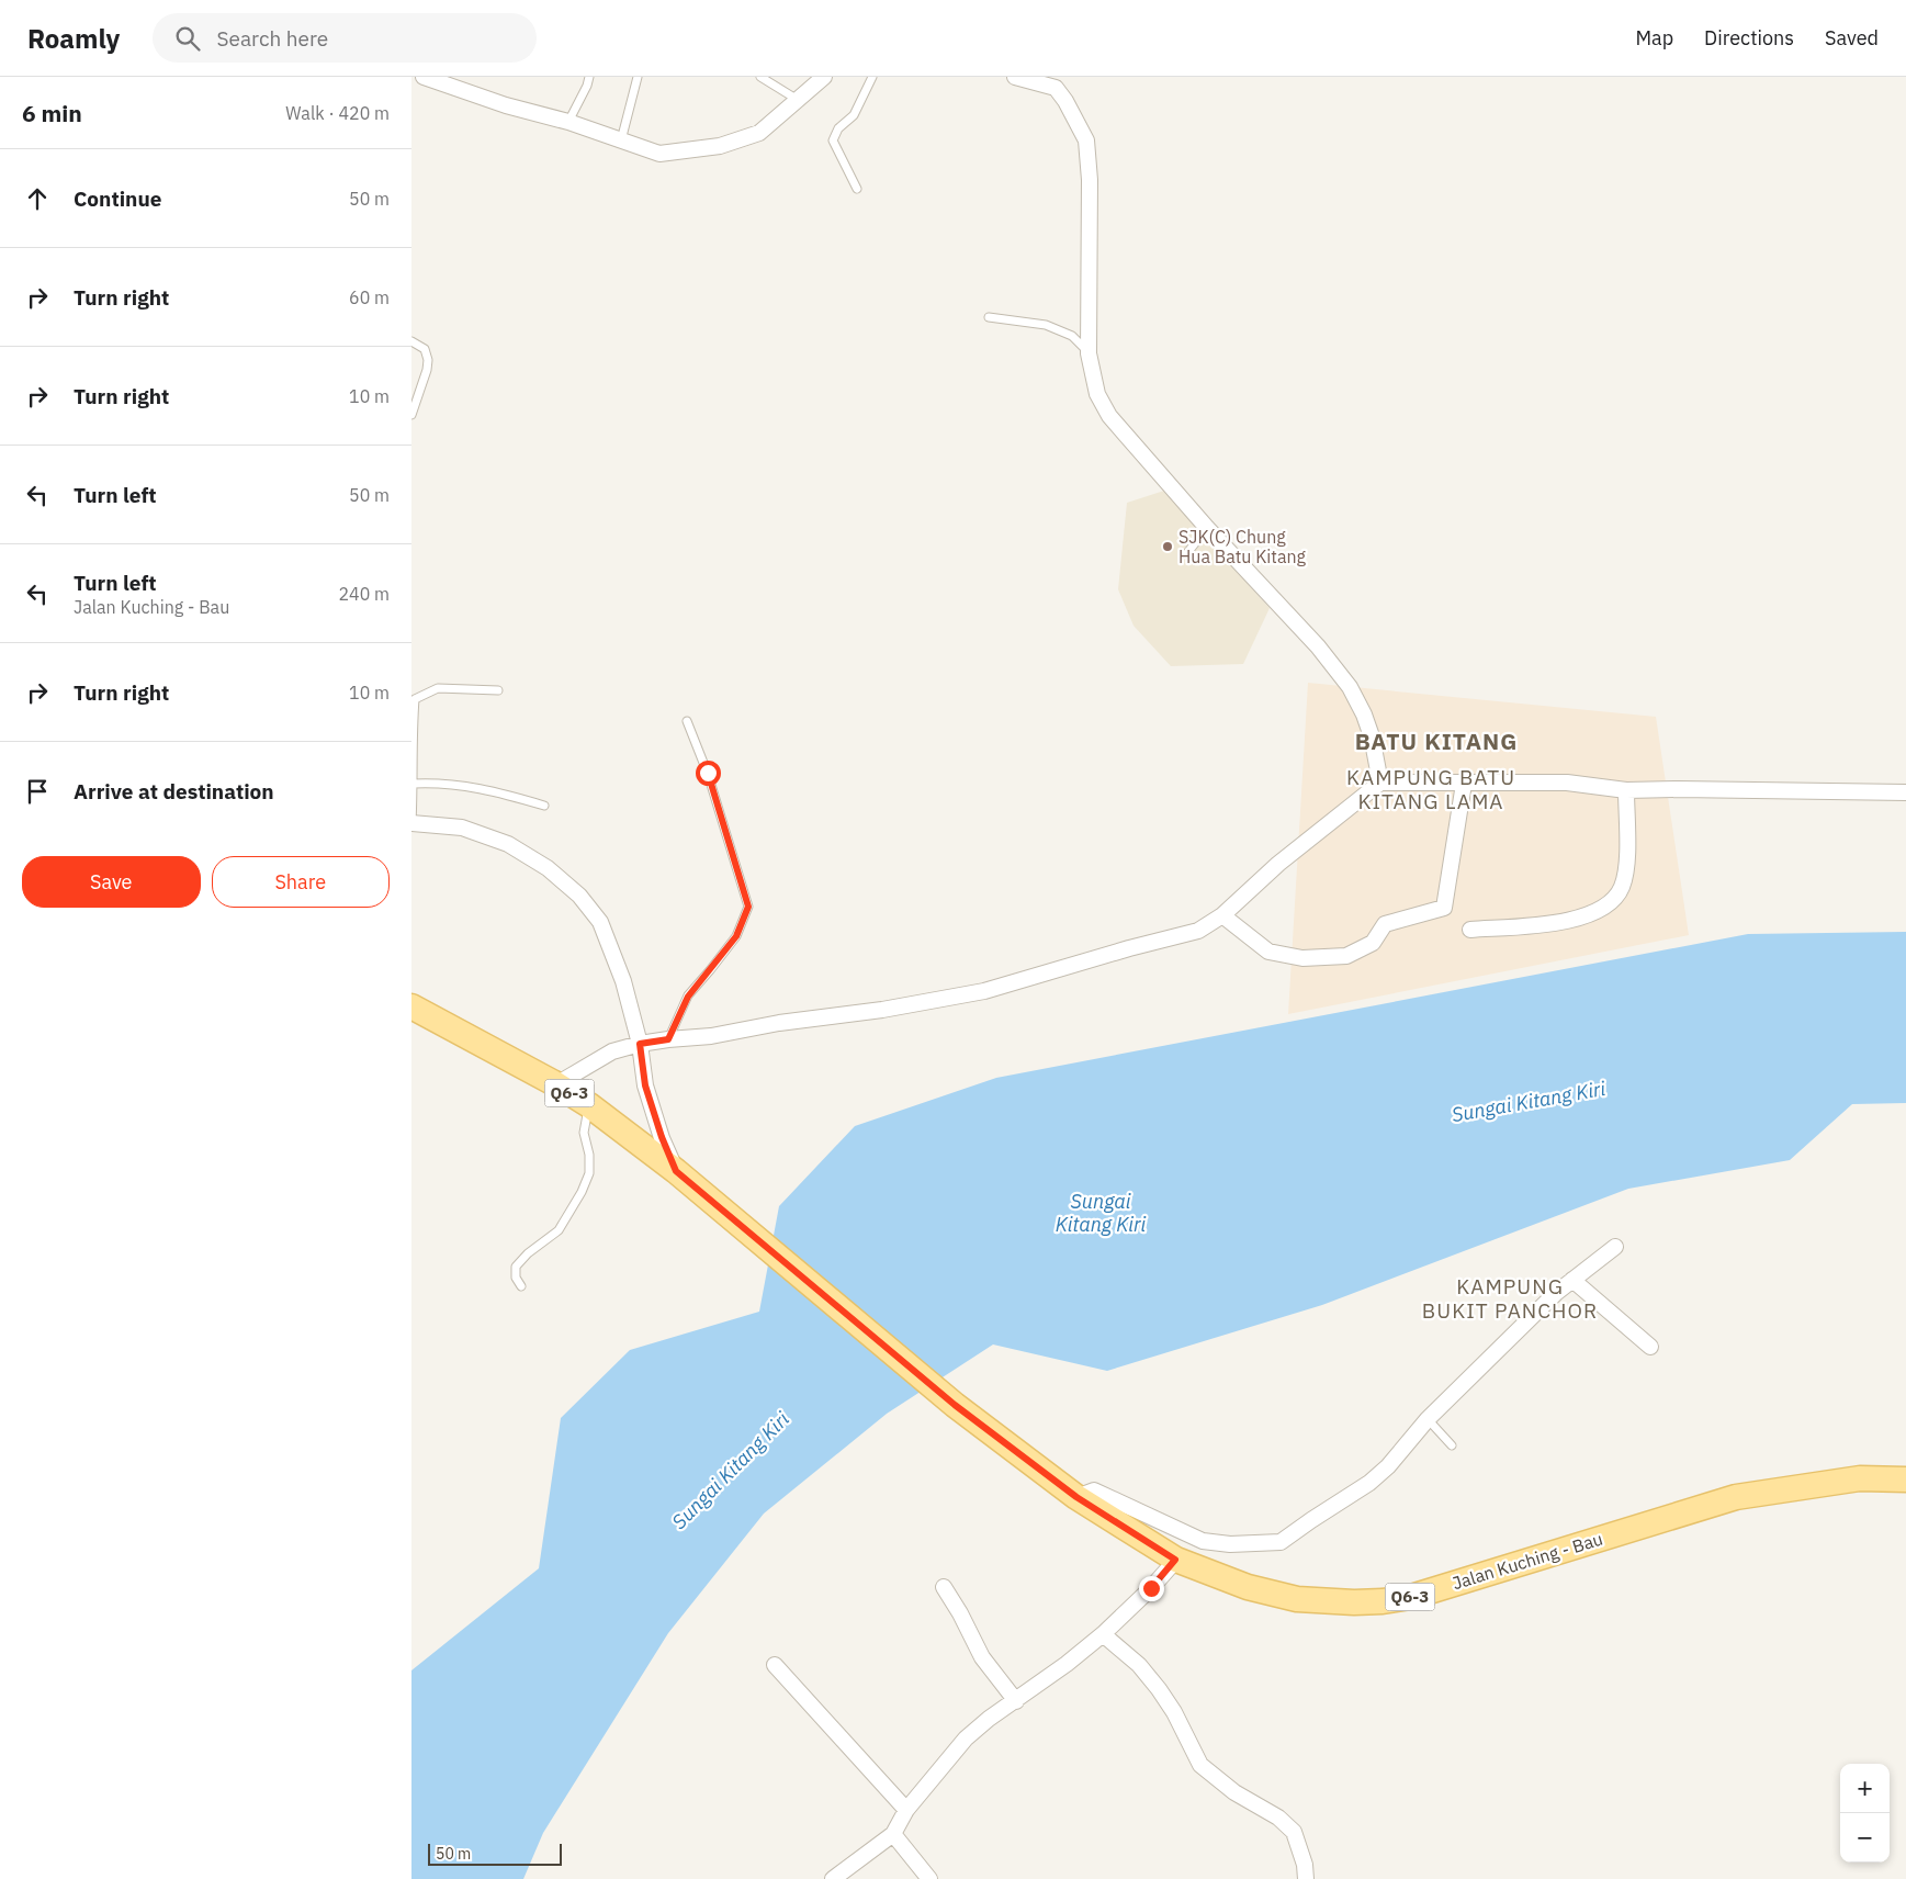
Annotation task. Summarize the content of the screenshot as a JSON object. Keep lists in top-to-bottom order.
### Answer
{
  "streets": {
    "main road": ["Q6-3", "Jalan Kuching - Bau"]
  },
  "districts": ["BATU KITANG", "KAMPUNG BATU KITANG LAMA", "KAMPUNG BUKIT PANCHOR"],
  "water": ["Sungai Kitang Kiri"],
  "places": ["SJK(C) Chung Hua Batu Kitang"],
  "scale_bar": "50 m",
  "page": {
    "header": "Roamly",
    "search": "Search here",
    "nav": ["Map", "Directions", "Saved"],
    "heading": ["6 min", "Walk · 420 m"],
    "list": [
      ["Continue", "50 m"],
      ["Turn right", "60 m"],
      ["Turn right", "10 m"],
      ["Turn left", "50 m"],
      ["Turn left", "Jalan Kuching - Bau", "240 m"],
      ["Turn right", "10 m"],
      "Arrive at destination"
    ],
    "buttons": ["Save", "Share"],
    "map_buttons": ["+", "−"],
    "scale": "50 m"
  }
}
